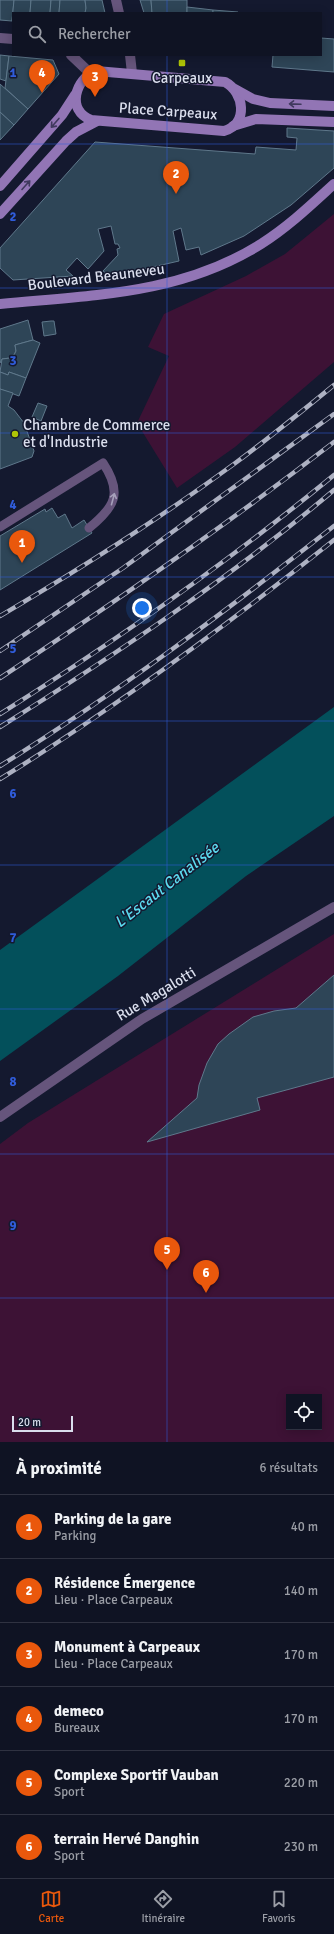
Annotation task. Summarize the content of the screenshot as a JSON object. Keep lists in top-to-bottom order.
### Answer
{
  "streets": {
    "main road": ["Place Carpeaux", "Boulevard Beauneveu"],
    "street": ["Rue Magalotti"]
  },
  "water": ["L'Escaut Canalisée"],
  "places": {
    "transit": ["Carpeaux"],
    "other": ["Chambre de Commerce et d'Industrie"]
  },
  "scale_bar": "20 m",
  "page": {
    "search": "Rechercher",
    "pins": [
      "4",
      "3",
      "2",
      "1",
      "5",
      "6"
    ],
    "scale": "20 m",
    "heading": ["À proximité", "6 résultats"],
    "list": [
      {
        "mark": "1",
        "name": "Parking de la gare",
        "note": "Parking",
        "value": "40 m"
      },
      {
        "mark": "2",
        "name": "Résidence Émergence",
        "note": "Lieu · Place Carpeaux",
        "value": "140 m"
      },
      {
        "mark": "3",
        "name": "Monument à Carpeaux",
        "note": "Lieu · Place Carpeaux",
        "value": "170 m"
      },
      {
        "mark": "4",
        "name": "demeco",
        "note": "Bureaux",
        "value": "170 m"
      },
      {
        "mark": "5",
        "name": "Complexe Sportif Vauban",
        "note": "Sport",
        "value": "220 m"
      },
      {
        "mark": "6",
        "name": "terrain Hervé Danghin",
        "note": "Sport",
        "value": "230 m"
      }
    ],
    "nav": ["Carte", "Itinéraire", "Favoris"]
  },
  "grid": {
    "rows": [
      "1",
      "2",
      "3",
      "4",
      "5",
      "6",
      "7",
      "8",
      "9"
    ]
  }
}
